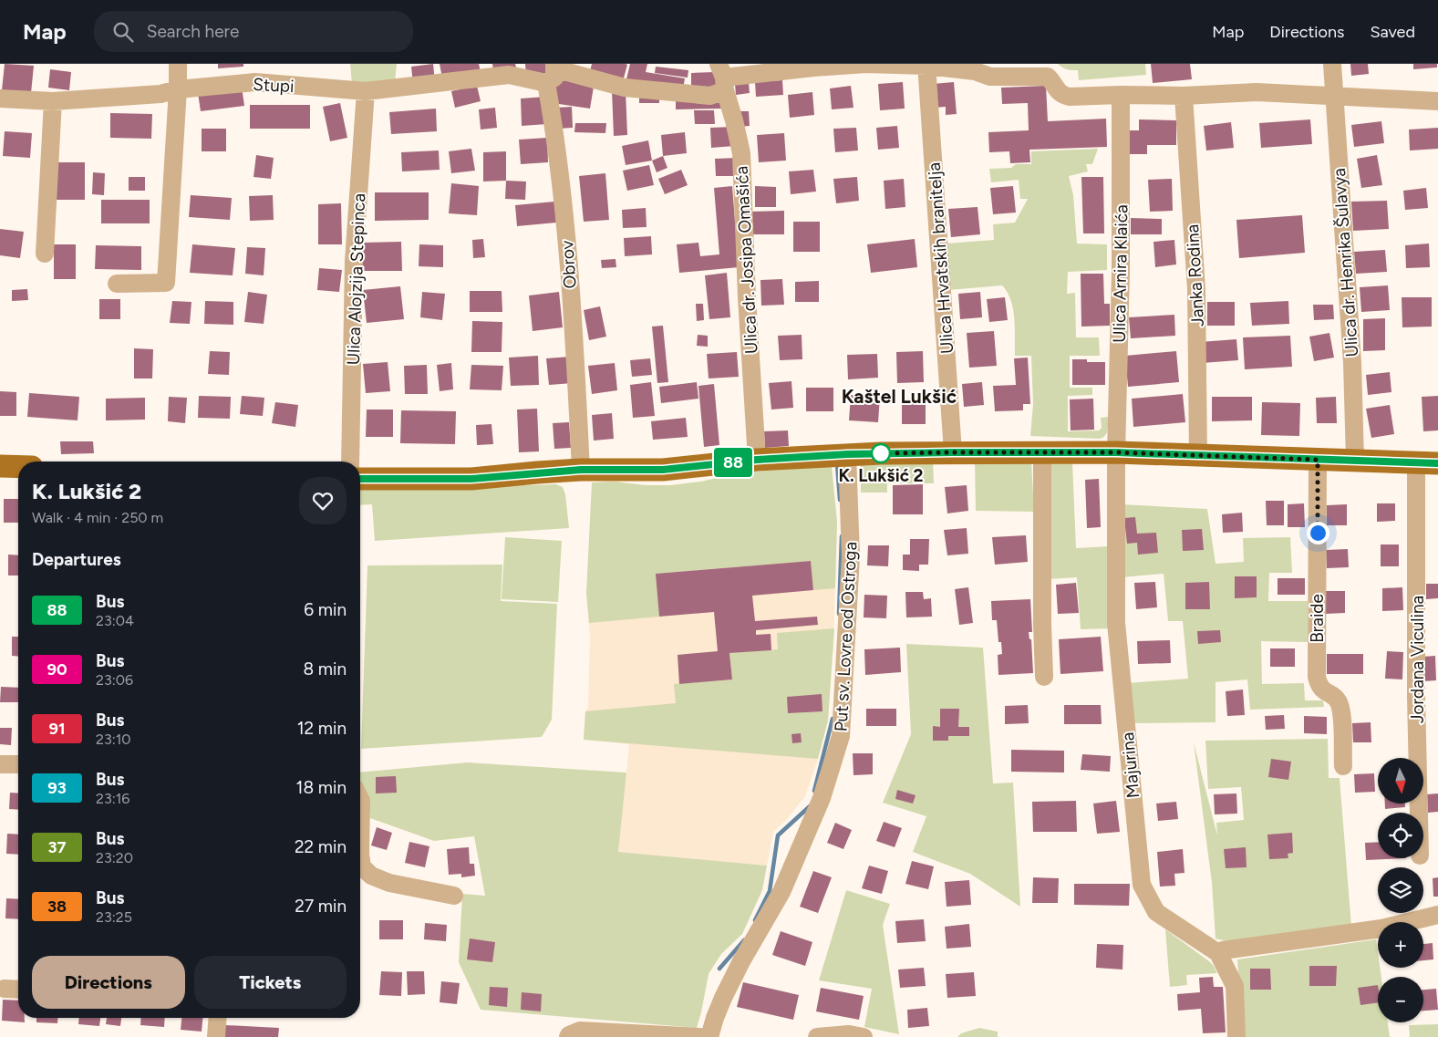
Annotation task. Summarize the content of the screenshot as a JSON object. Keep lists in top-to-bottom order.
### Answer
{
  "streets": {
    "street": [
      "Stupi",
      "Ulica Hrvatskih branitelja",
      "Ulica dr. Josipa Omašića",
      "Ulica dr. Henrika Šulavya",
      "Obrov",
      "Ulica Arnira Klaića",
      "Janka Rodina",
      "Ulica Alojzija Stepinca",
      "Braide",
      "Put sv. Lovre od Ostroga",
      "Jordana Viculina",
      "Majurina"
    ]
  },
  "crossings": [
    ["Stupi", "Ulica Hrvatskih branitelja"],
    ["Stupi", "Ulica dr. Josipa Omašića"],
    ["Stupi", "Obrov"],
    ["Stupi", "Ulica Arnira Klaića"],
    ["Stupi", "Ulica Alojzija Stepinca"],
    ["Ulica Arnira Klaića", "Majurina"]
  ],
  "districts": ["Kaštel Lukšić"],
  "places": ["K. Lukšić 2"],
  "lines": ["bus line 88"],
  "north": "bottom",
  "page": {
    "header": "Map",
    "search": "Search here",
    "nav": ["Map", "Directions", "Saved"],
    "on_map": "88",
    "heading": [
      ["K. Lukšić 2", "Walk · 4 min · 250 m"],
      "Departures"
    ],
    "list": [
      {
        "mark": "88",
        "name": "Bus",
        "note": "23:04",
        "value": "6 min"
      },
      {
        "mark": "90",
        "name": "Bus",
        "note": "23:06",
        "value": "8 min"
      },
      {
        "mark": "91",
        "name": "Bus",
        "note": "23:10",
        "value": "12 min"
      },
      {
        "mark": "93",
        "name": "Bus",
        "note": "23:16",
        "value": "18 min"
      },
      {
        "mark": "37",
        "name": "Bus",
        "note": "23:20",
        "value": "22 min"
      },
      {
        "mark": "38",
        "name": "Bus",
        "note": "23:25",
        "value": "27 min"
      }
    ],
    "map_buttons": ["+", "−"],
    "buttons": ["Directions", "Tickets"]
  }
}
